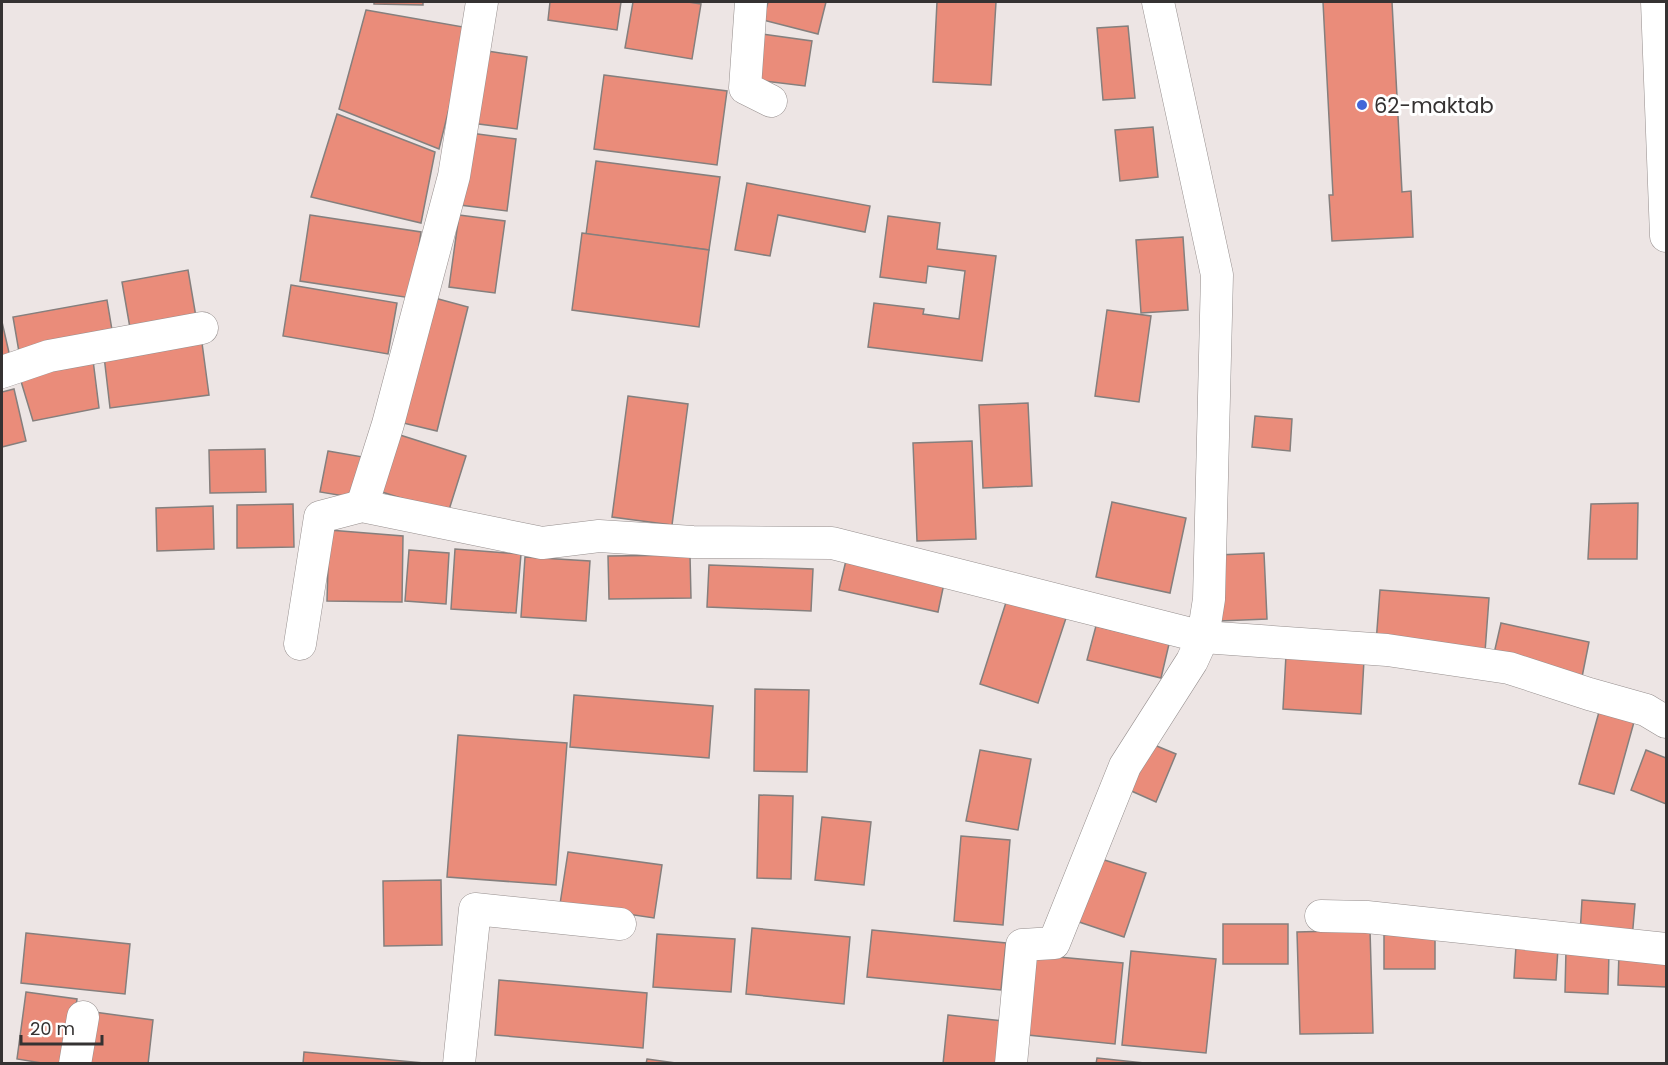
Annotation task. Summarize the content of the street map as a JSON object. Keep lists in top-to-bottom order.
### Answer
{
  "places": ["62-maktab"],
  "scale_bar": "20 m"
}
